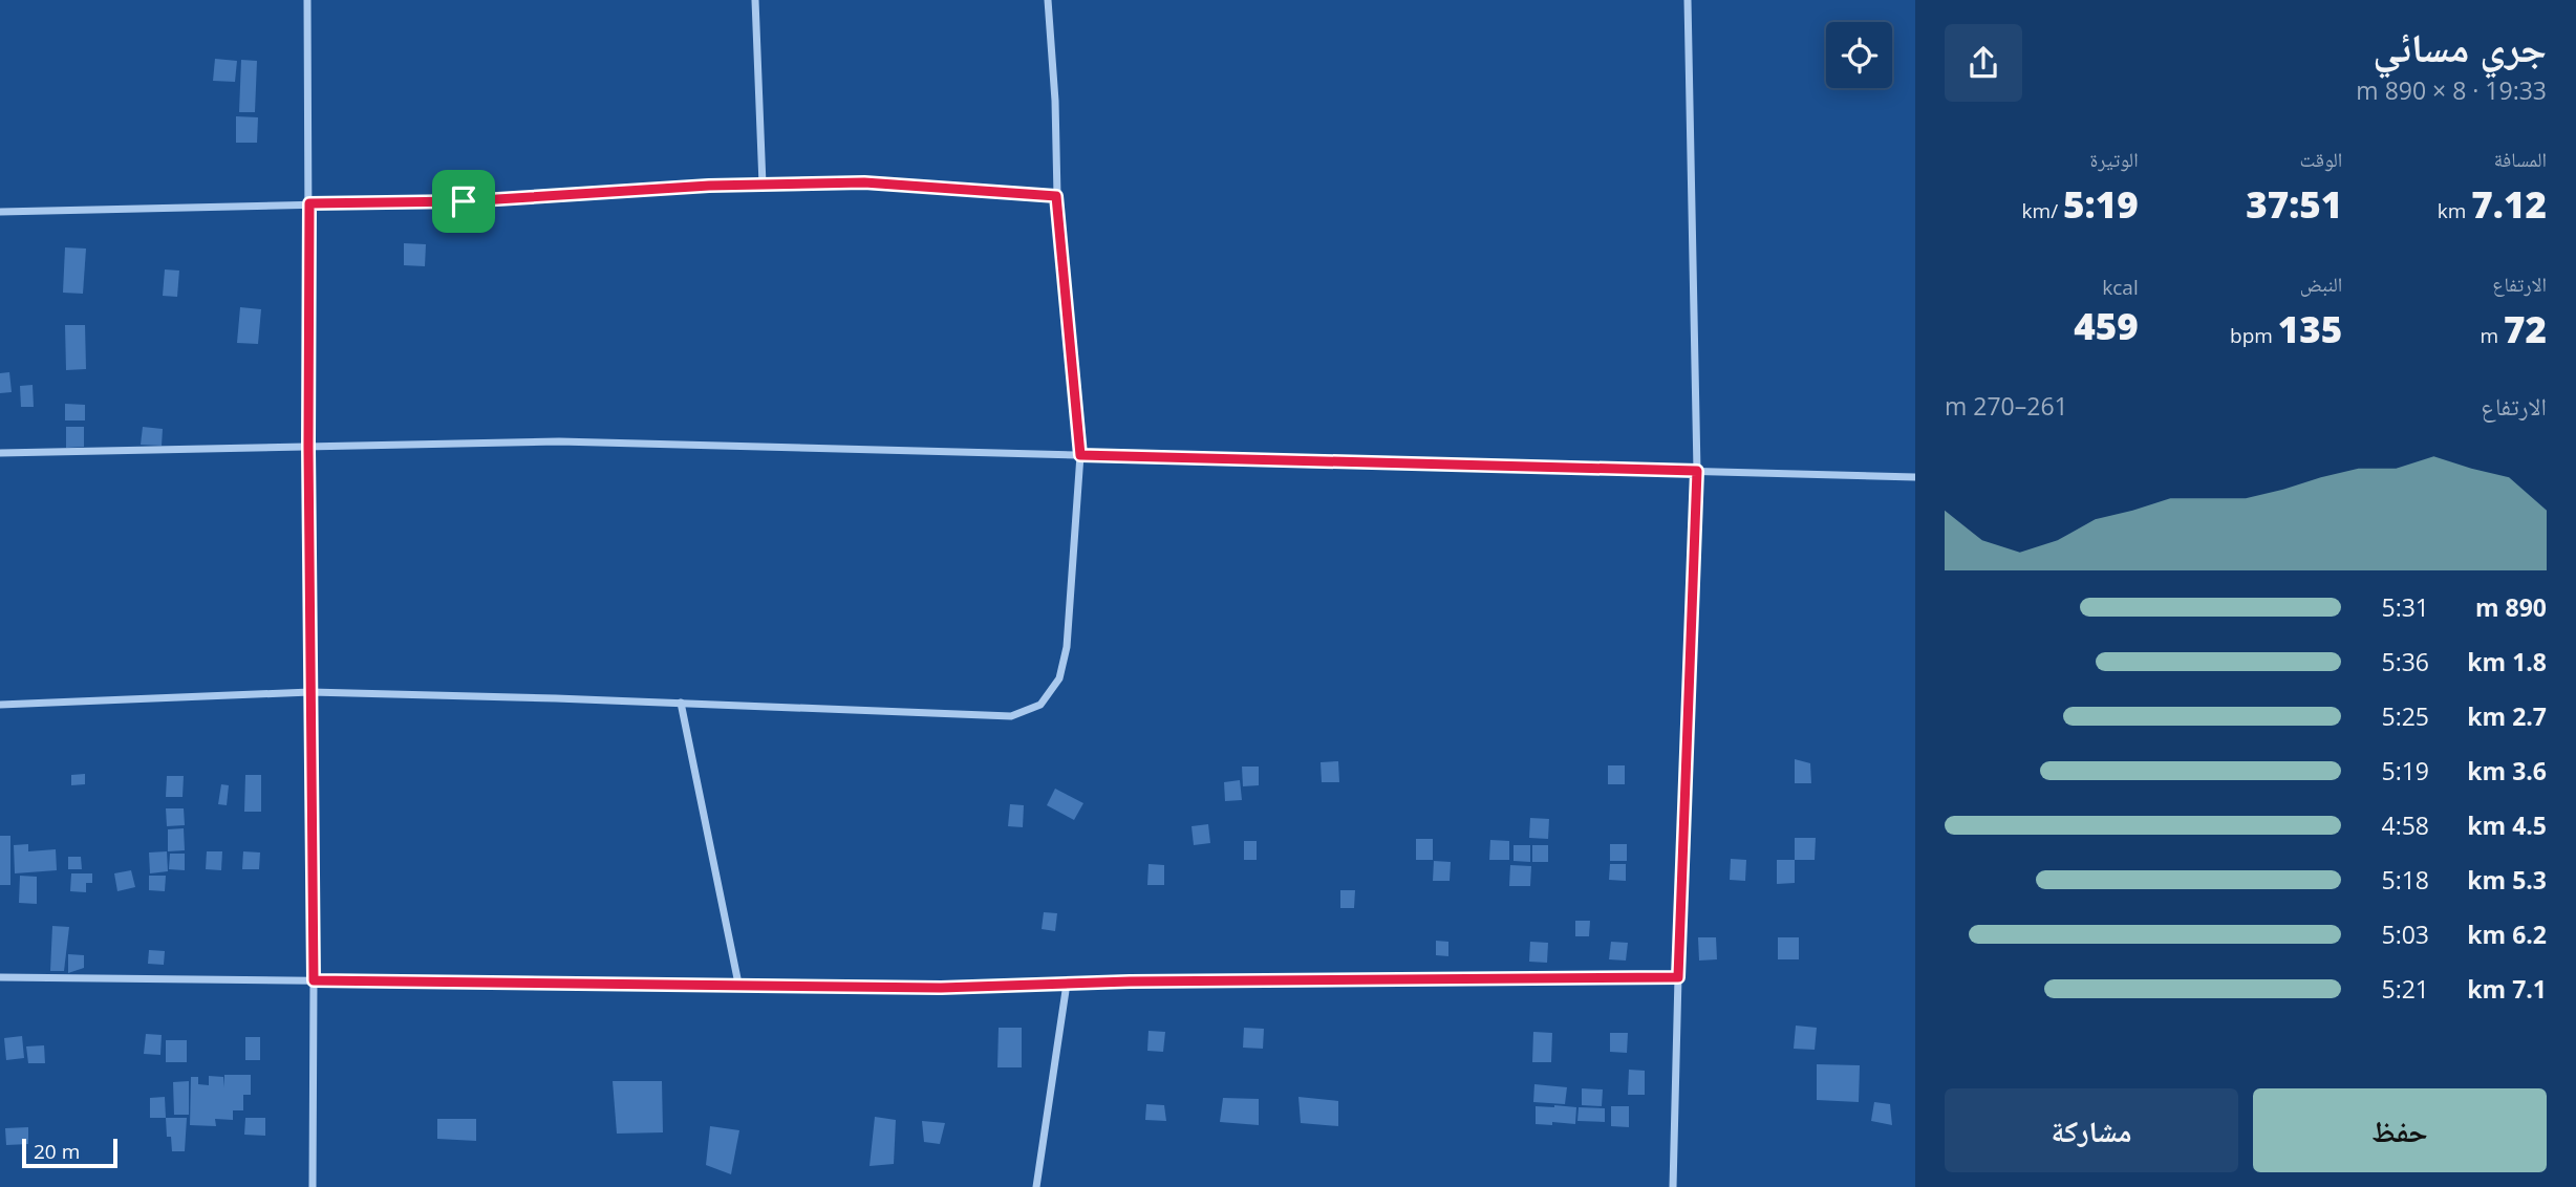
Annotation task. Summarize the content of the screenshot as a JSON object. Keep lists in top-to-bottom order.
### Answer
{
  "scale_bar": "20 m",
  "page": {
    "heading": ["جري مسائي", "19:33 · 8 × 890 m"],
    "stats": [
      ["المسافة", "7.12 km"],
      ["الوقت", "37:51"],
      ["الوتيرة", "5:19 /km"],
      ["الارتفاع", "72 m"],
      ["النبض", "135 bpm"],
      ["kcal", "459"]
    ],
    "chart": ["الارتفاع", "261–270 m"],
    "list": [
      {
        "name": "890 m",
        "note": "5:31"
      },
      {
        "name": "1.8 km",
        "note": "5:36"
      },
      {
        "name": "2.7 km",
        "note": "5:25"
      },
      {
        "name": "3.6 km",
        "note": "5:19"
      },
      {
        "name": "4.5 km",
        "note": "4:58"
      },
      {
        "name": "5.3 km",
        "note": "5:18"
      },
      {
        "name": "6.2 km",
        "note": "5:03"
      },
      {
        "name": "7.1 km",
        "note": "5:21"
      }
    ],
    "buttons": ["حفظ", "مشاركة"],
    "scale": "20 m"
  }
}
